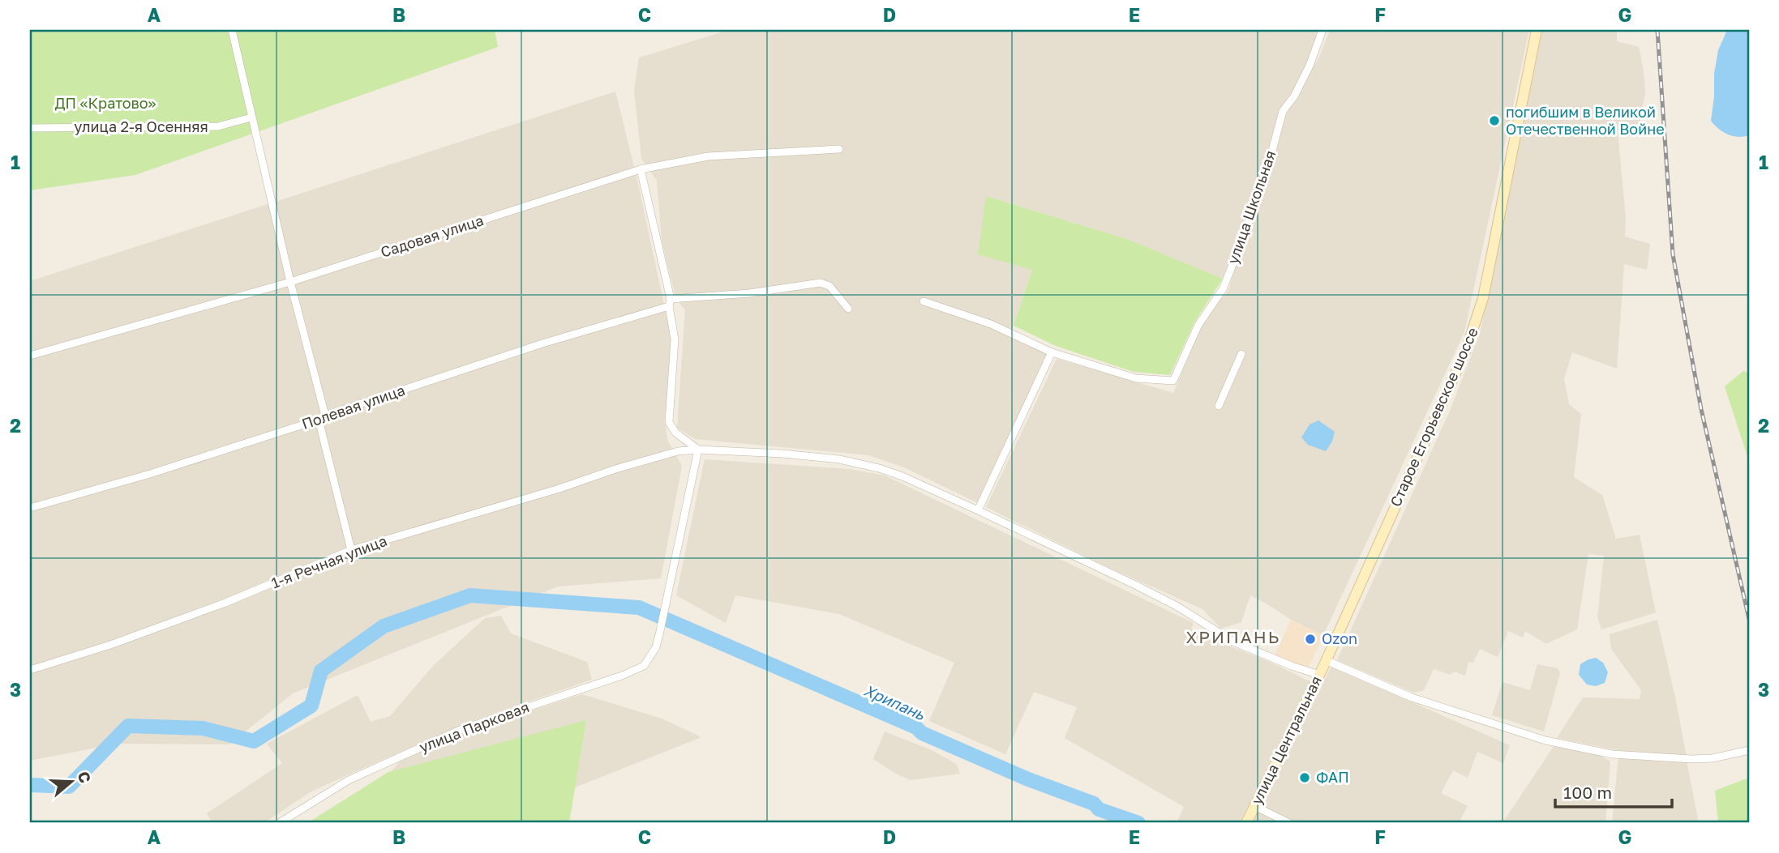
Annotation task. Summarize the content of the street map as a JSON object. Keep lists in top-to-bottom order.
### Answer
{
  "streets": {
    "main road": ["Старое Егорьевское шоссе", "улица Центральная"],
    "street": [
      "улица 2-я Осенняя",
      "улица Школьная",
      "Садовая улица",
      "Полевая улица",
      "1-я Речная улица",
      "улица Парковая"
    ]
  },
  "crossings": [
    ["Старое Егорьевское шоссе", "улица Центральная"],
    ["1-я Речная улица", "улица Парковая"],
    ["1-я Речная улица", "улица Центральная"]
  ],
  "districts": ["ХРИПАНЬ"],
  "water": ["Хрипань"],
  "parks": ["ДП «Кратово»"],
  "places": ["погибшим в Великой Отечественной Войне", "Ozon", "ФАП"],
  "scale_bar": "100 m",
  "north": "right",
  "grid": {
    "columns": [
      "A",
      "B",
      "C",
      "D",
      "E",
      "F",
      "G"
    ],
    "rows": ["1", "2", "3"]
  }
}
